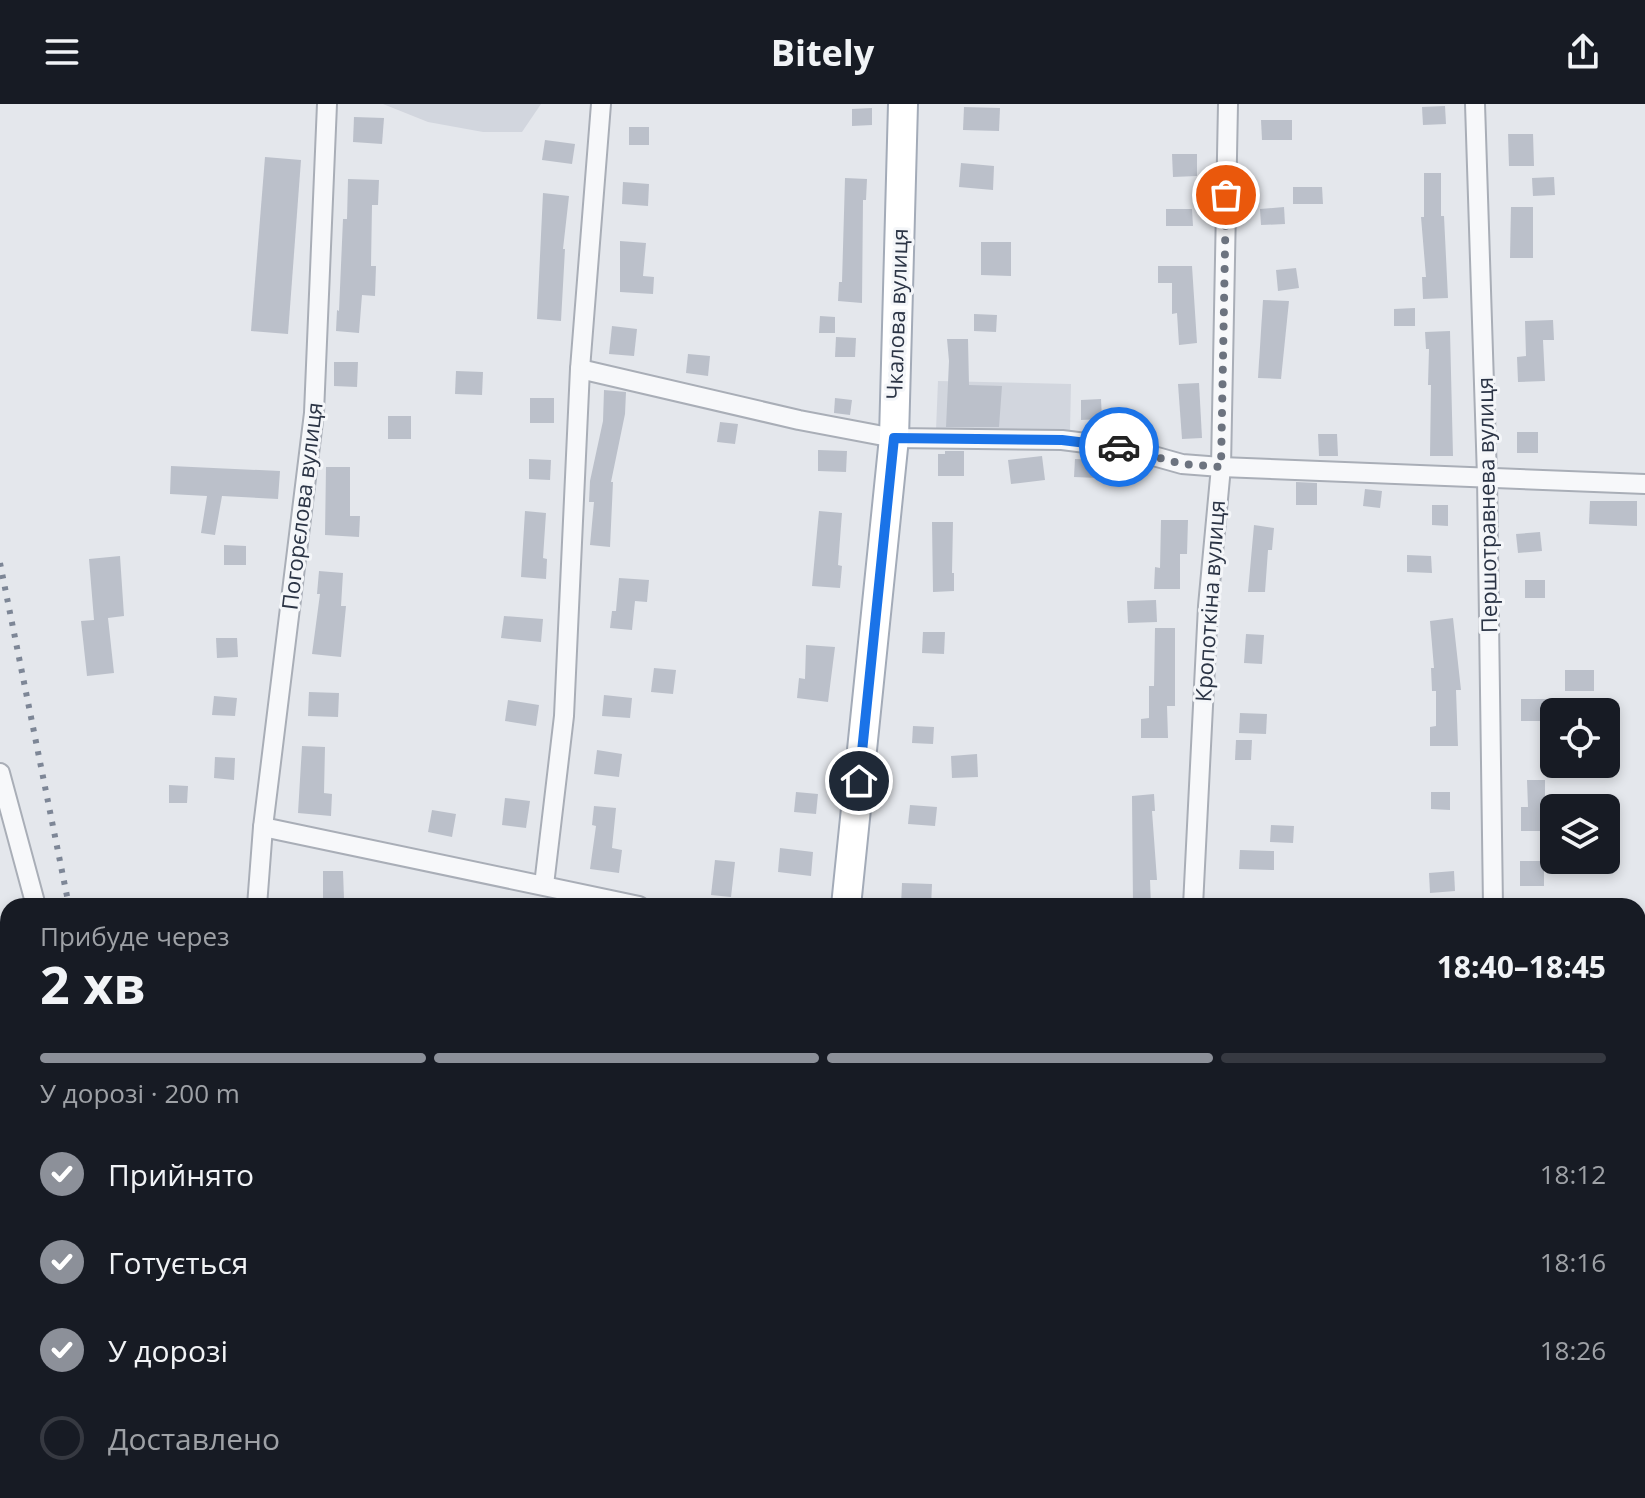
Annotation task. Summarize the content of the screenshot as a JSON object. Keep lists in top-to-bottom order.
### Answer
{
  "streets": {
    "main road": ["Чкалова вулиця"],
    "street": ["Першотравнева вулиця", "Погорєлова вулиця", "Кропоткіна вулиця"]
  },
  "page": {
    "header": "Bitely",
    "heading": ["2 хв", "Прибуде через", "18:40–18:45"],
    "bar": "У дорозі · 200 m",
    "list": [
      ["Прийнято", "18:12"],
      ["Готується", "18:16"],
      ["У дорозі", "18:26"],
      "Доставлено"
    ]
  }
}
